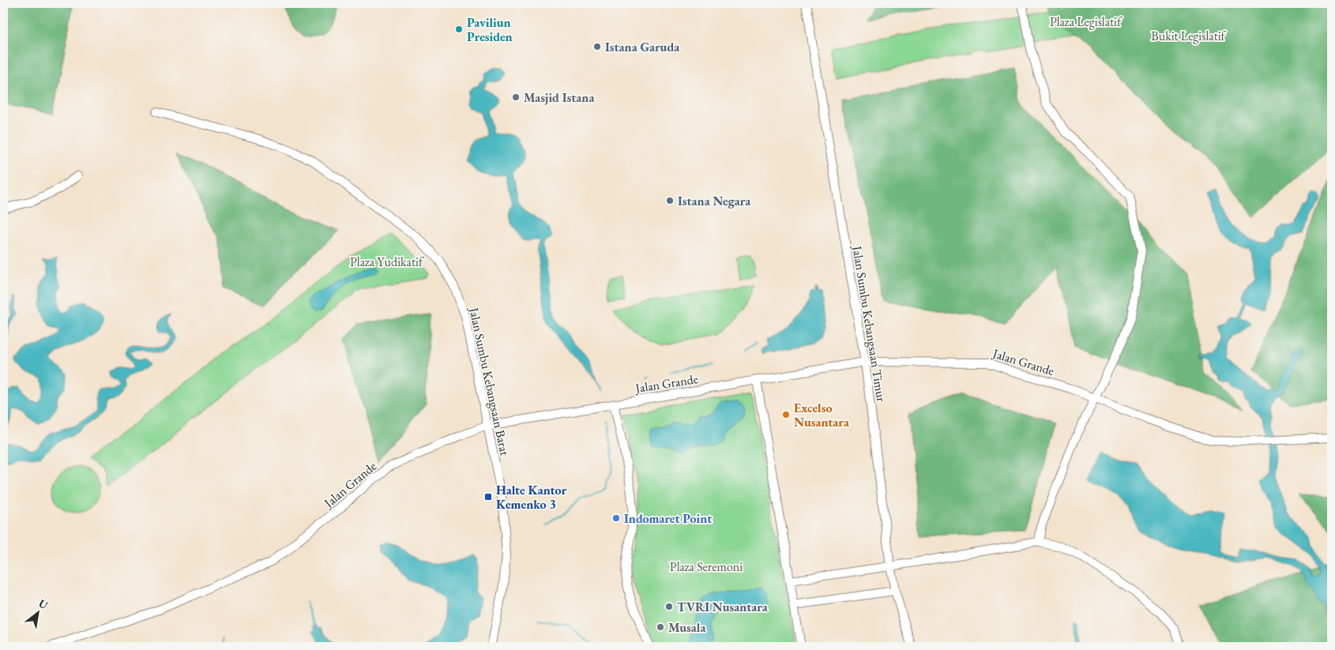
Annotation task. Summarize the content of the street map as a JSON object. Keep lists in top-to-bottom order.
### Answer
{
  "streets": {
    "street": ["Jalan Sumbu Kebangsaan Timur", "Jalan Grande", "Jalan Sumbu Kebangsaan Barat"]
  },
  "crossings": [
    ["Jalan Sumbu Kebangsaan Timur", "Jalan Grande"],
    ["Jalan Grande", "Jalan Sumbu Kebangsaan Barat"]
  ],
  "parks": [
    "Plaza Legislatif",
    "Bukit Legislatif",
    "Plaza Yudikatif",
    "Plaza Seremoni"
  ],
  "places": {
    "other": [
      "Paviliun Presiden",
      "Istana Garuda",
      "Masjid Istana",
      "Istana Negara",
      "Excelso Nusantara",
      "Indomaret Point",
      "TVRI Nusantara",
      "Musala"
    ],
    "transit": ["Halte Kantor Kemenko 3"]
  },
  "north": "top right"
}
